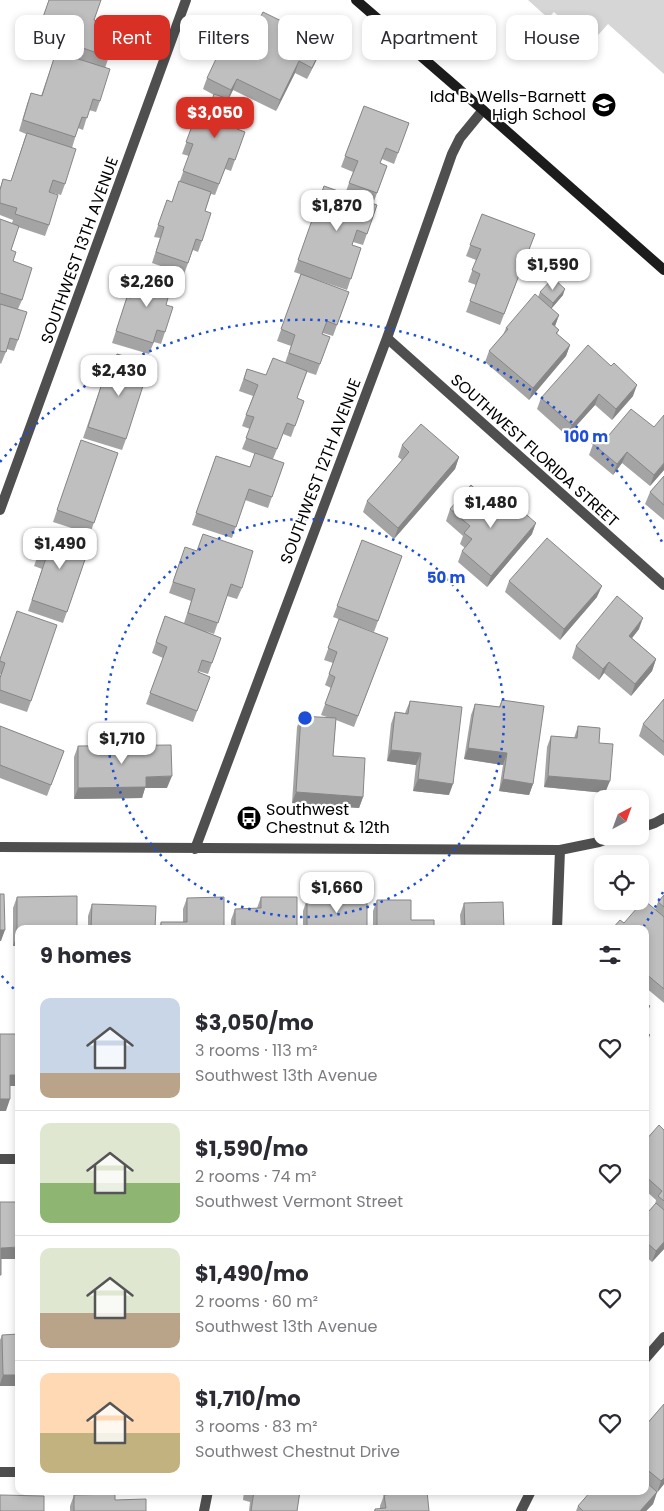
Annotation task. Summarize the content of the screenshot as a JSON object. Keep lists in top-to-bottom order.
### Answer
{
  "streets": {
    "street": ["SOUTHWEST 13TH AVENUE", "SOUTHWEST FLORIDA STREET", "SOUTHWEST 12TH AVENUE"]
  },
  "crossings": [
    ["SOUTHWEST FLORIDA STREET", "SOUTHWEST 12TH AVENUE"]
  ],
  "places": {
    "school or university": ["Ida B. Wells-Barnett High School"],
    "bus stop": ["Southwest Chestnut & 12th"]
  },
  "north": "top right",
  "page": {
    "chip": [
      "Buy",
      "Rent",
      "Filters",
      "New",
      "Apartment",
      "House"
    ],
    "price": [
      "$3,050",
      "$1,870",
      "$1,590",
      "$2,260",
      "$2,430",
      "$1,480",
      "$1,490",
      "$1,710",
      "$1,660"
    ],
    "heading": "9 homes",
    "list": [
      {
        "name": "$3,050/mo",
        "note": "3 rooms · 113 m² · Southwest 13th Avenue"
      },
      {
        "name": "$1,590/mo",
        "note": "2 rooms · 74 m² · Southwest Vermont Street"
      },
      {
        "name": "$1,490/mo",
        "note": "2 rooms · 60 m² · Southwest 13th Avenue"
      },
      {
        "name": "$1,710/mo",
        "note": "3 rooms · 83 m² · Southwest Chestnut Drive"
      }
    ]
  },
  "rings": ["100 m", "50 m"]
}
